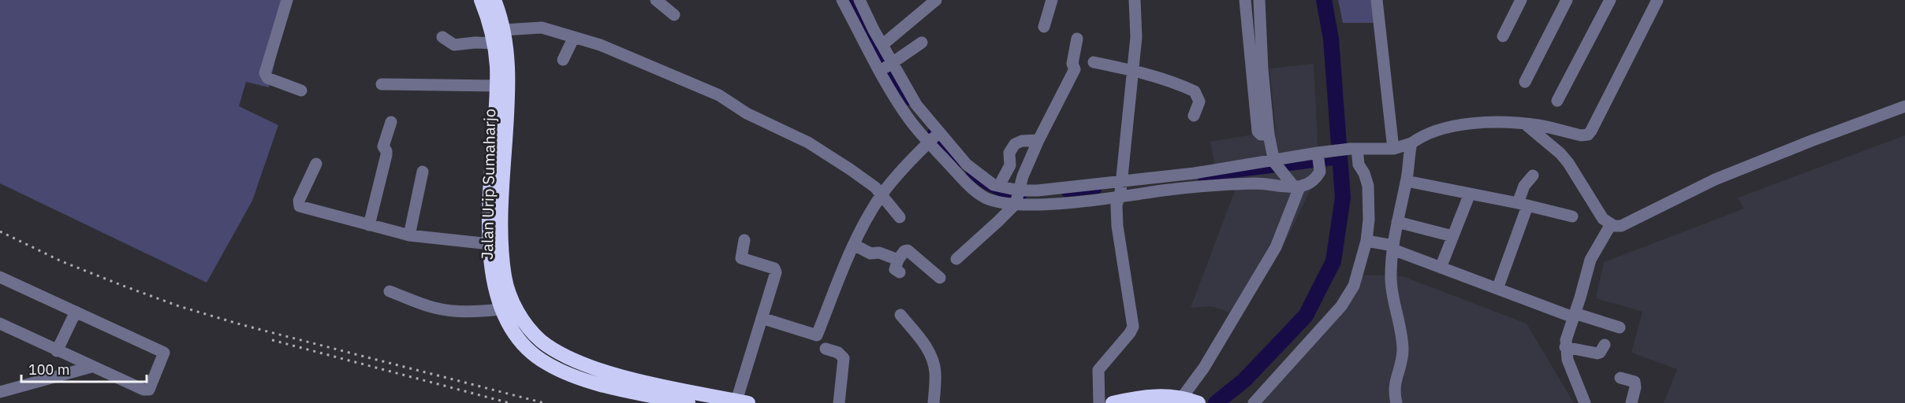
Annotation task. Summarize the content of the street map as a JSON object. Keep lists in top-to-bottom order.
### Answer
{
  "streets": {
    "highway": ["Jalan Urip Sumaharjo"]
  },
  "scale_bar": "100 m"
}
